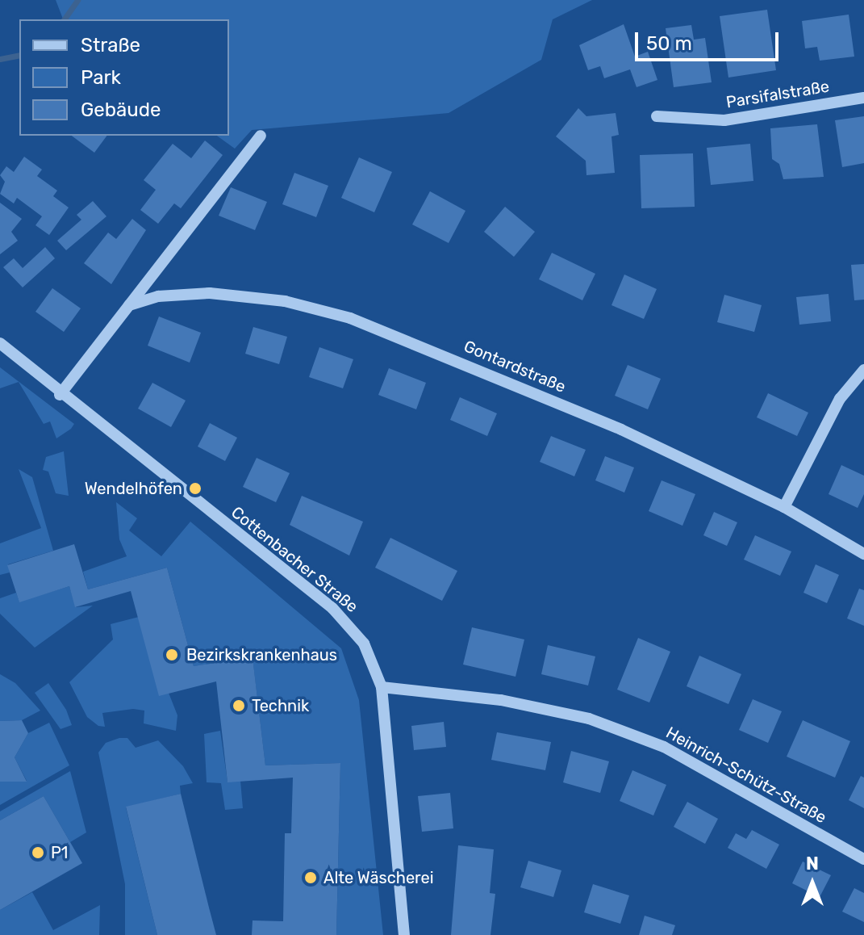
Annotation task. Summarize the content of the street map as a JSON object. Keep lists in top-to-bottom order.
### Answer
{
  "streets": {
    "street": [
      "Parsifalstraße",
      "Gontardstraße",
      "Cottenbacher Straße",
      "Heinrich-Schütz-Straße"
    ]
  },
  "crossings": [
    ["Cottenbacher Straße", "Heinrich-Schütz-Straße"]
  ],
  "places": [
    "Wendelhöfen",
    "Bezirkskrankenhaus",
    "Technik",
    "P1",
    "Alte Wäscherei"
  ],
  "legend": ["Straße", "Park", "Gebäude"],
  "scale_bar": "50 m",
  "north": "top"
}
